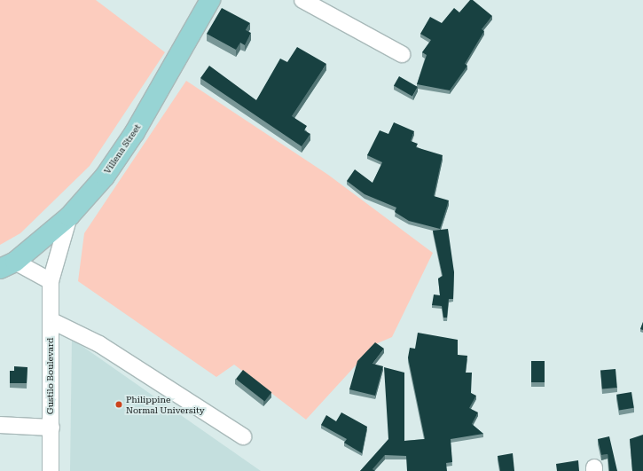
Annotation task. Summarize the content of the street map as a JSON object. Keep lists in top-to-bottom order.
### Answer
{
  "streets": {
    "main road": ["Villena Street"],
    "street": ["Gustilo Boulevard"]
  },
  "crossings": [
    ["Villena Street", "Gustilo Boulevard"]
  ],
  "places": ["Philippine Normal University"]
}
